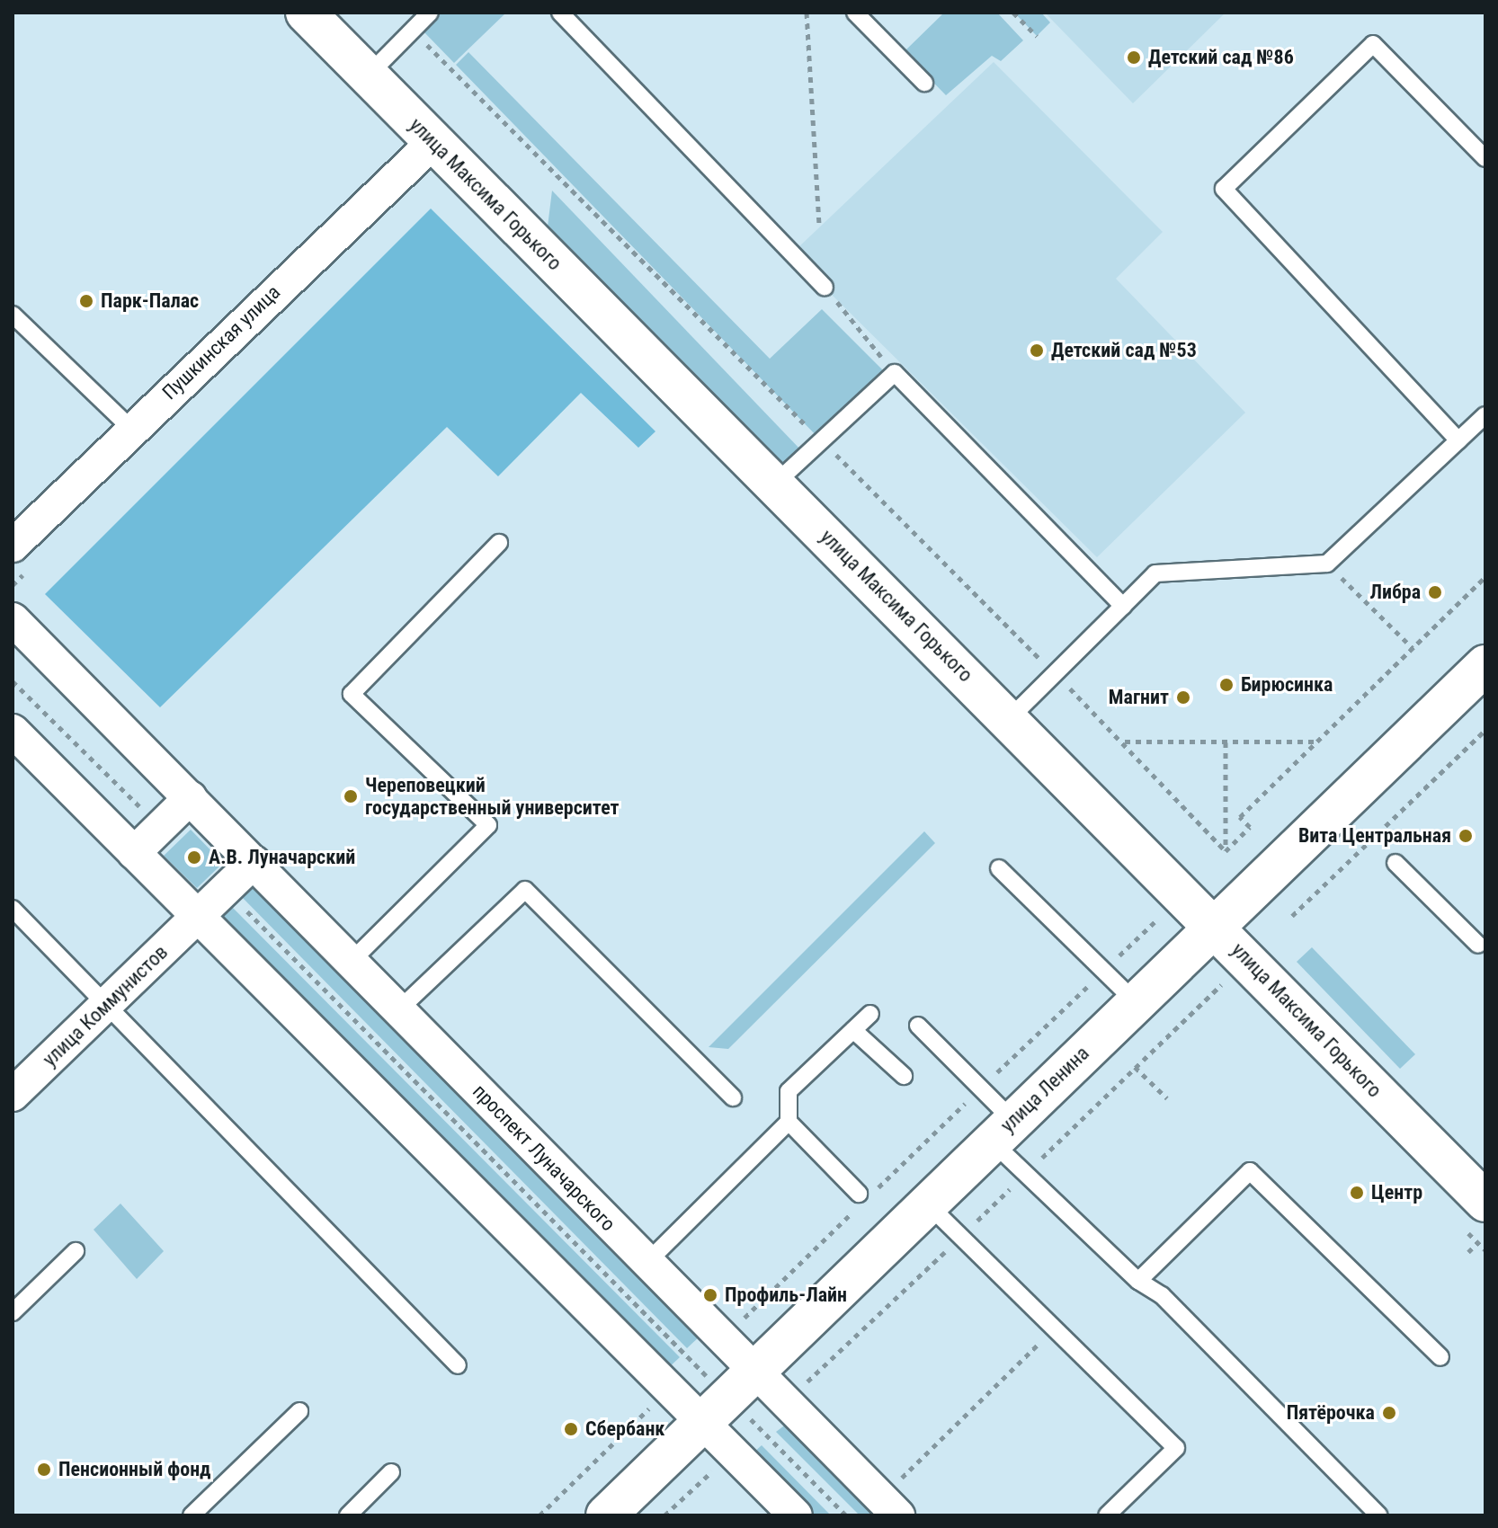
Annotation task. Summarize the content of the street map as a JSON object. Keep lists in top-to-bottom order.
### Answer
{
  "streets": {
    "street": [
      "улица Максима Горького",
      "Пушкинская улица",
      "улица Коммунистов",
      "улица Ленина",
      "проспект Луначарского"
    ]
  },
  "crossings": [
    ["улица Максима Горького", "Пушкинская улица"],
    ["улица Максима Горького", "улица Ленина"],
    ["улица Коммунистов", "проспект Луначарского"],
    ["улица Ленина", "проспект Луначарского"]
  ],
  "places": [
    "Детский сад №86",
    "Парк-Палас",
    "Детский сад №53",
    "Либра",
    "Бирюсинка",
    "Магнит",
    "Череповецкий государственный университет",
    "Вита Центральная",
    "А.В. Луначарский",
    "Центр",
    "Профиль-Лайн",
    "Пятёрочка",
    "Сбербанк",
    "Пенсионный фонд"
  ]
}
